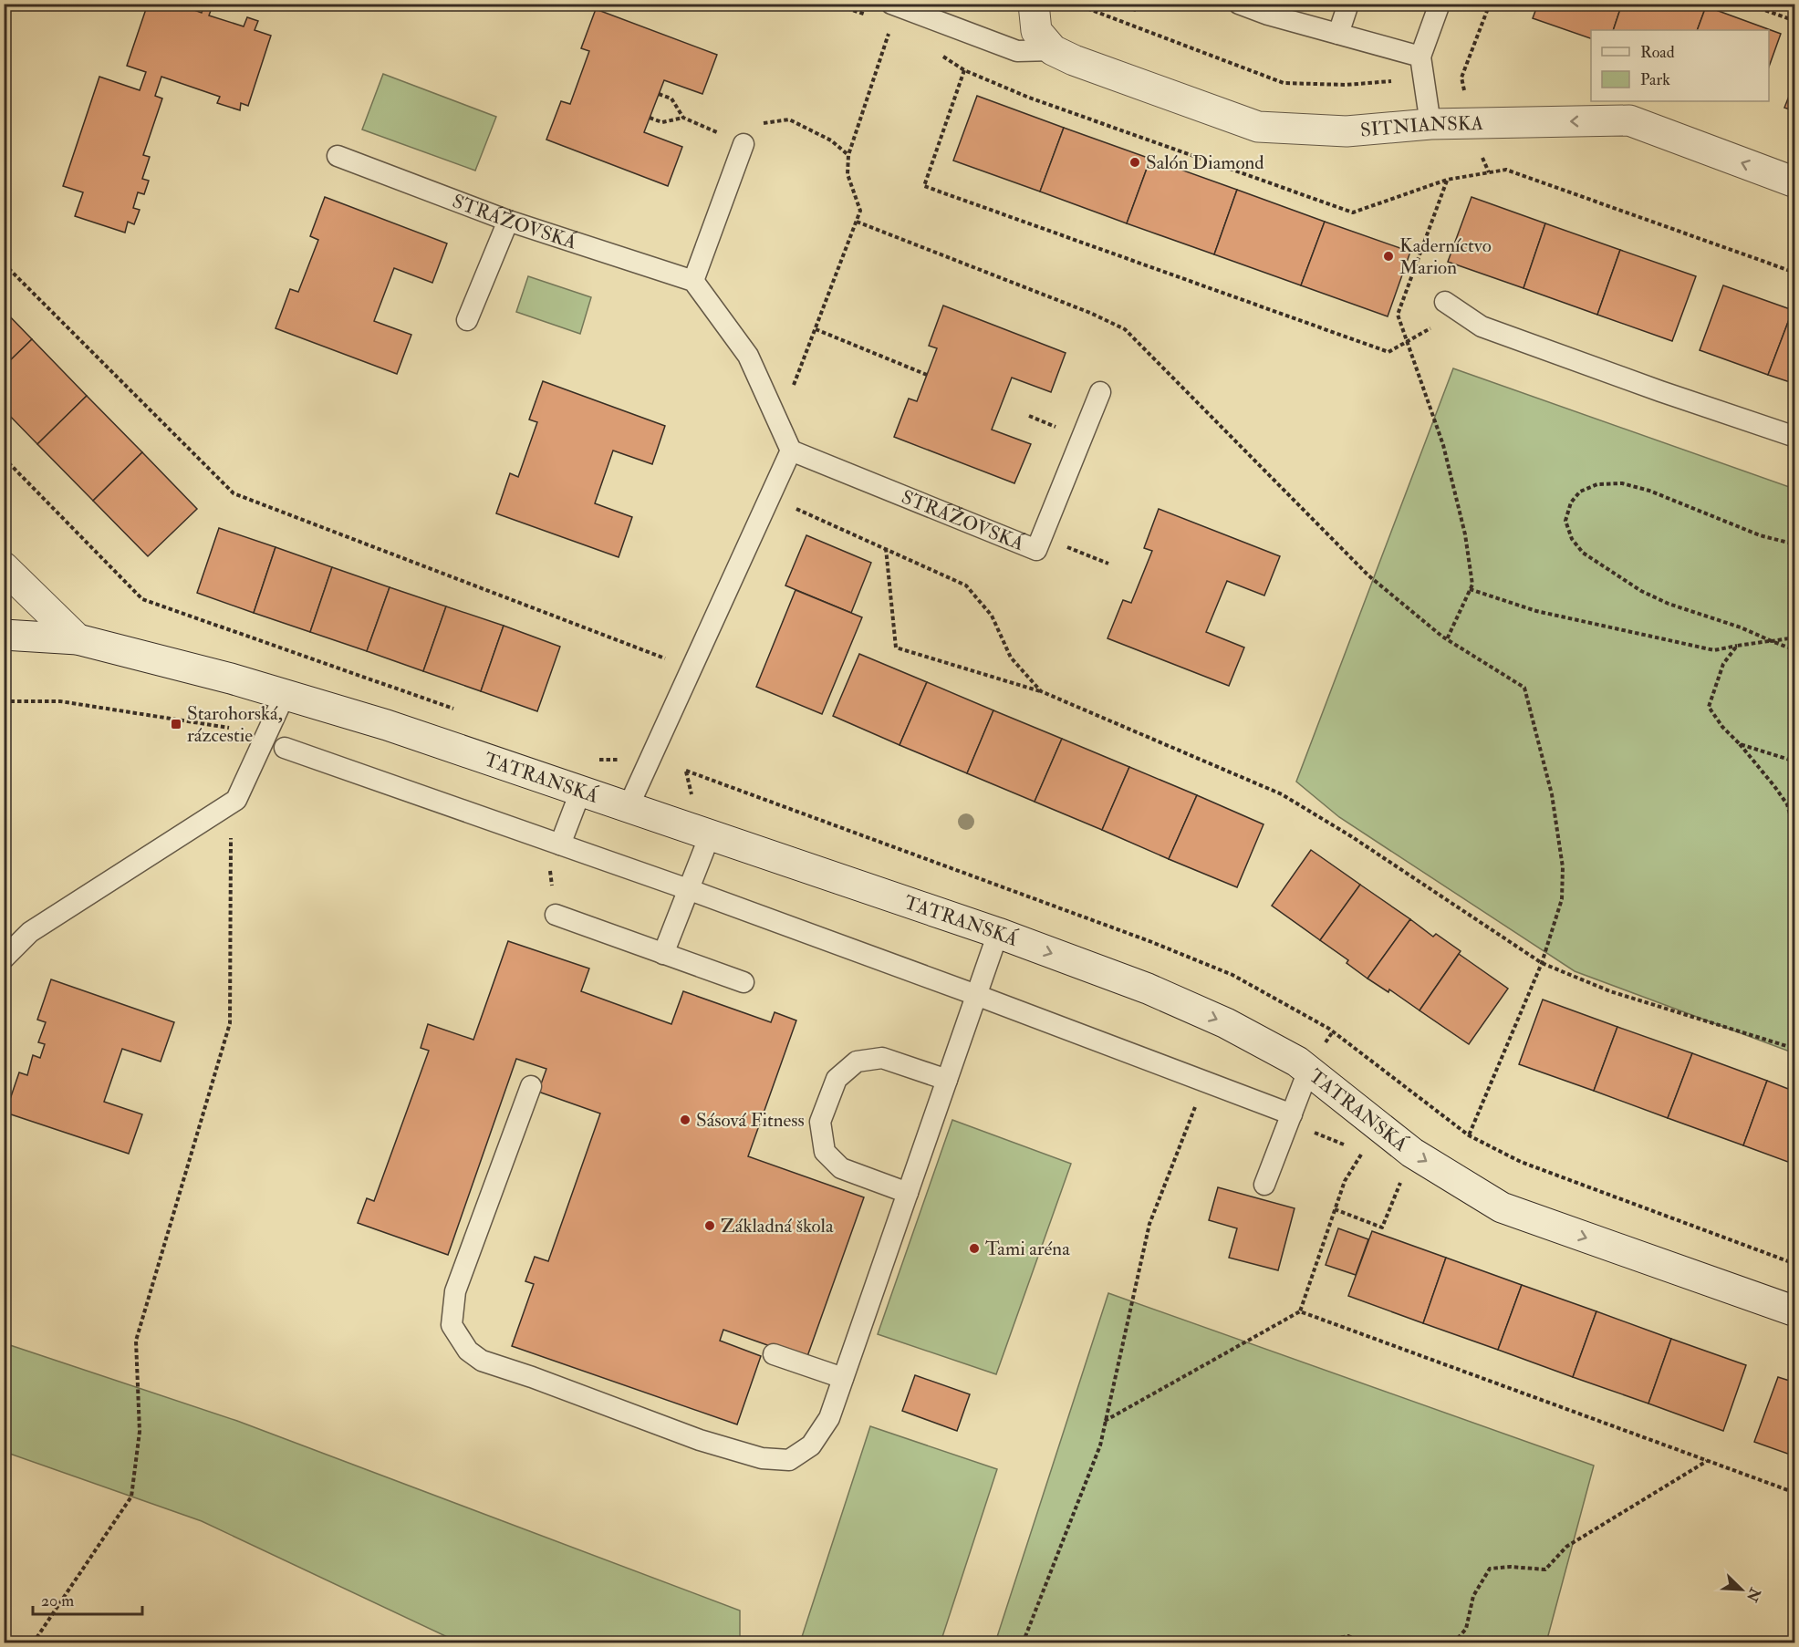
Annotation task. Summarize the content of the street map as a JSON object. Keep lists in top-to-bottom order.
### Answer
{
  "streets": {
    "street": ["SITNIANSKA", "TATRANSKÁ"],
    "lane": ["STRÁŽOVSKÁ"]
  },
  "one_way": ["SITNIANSKA", "TATRANSKÁ"],
  "places": {
    "other": [
      "Salón Diamond",
      "Kaderníctvo Marion",
      "Sásová Fitness",
      "Základná škola",
      "Tami aréna"
    ],
    "transit": ["Starohorská, rázcestie"]
  },
  "legend": ["Road", "Park"],
  "scale_bar": "20 m",
  "north": "bottom right"
}
